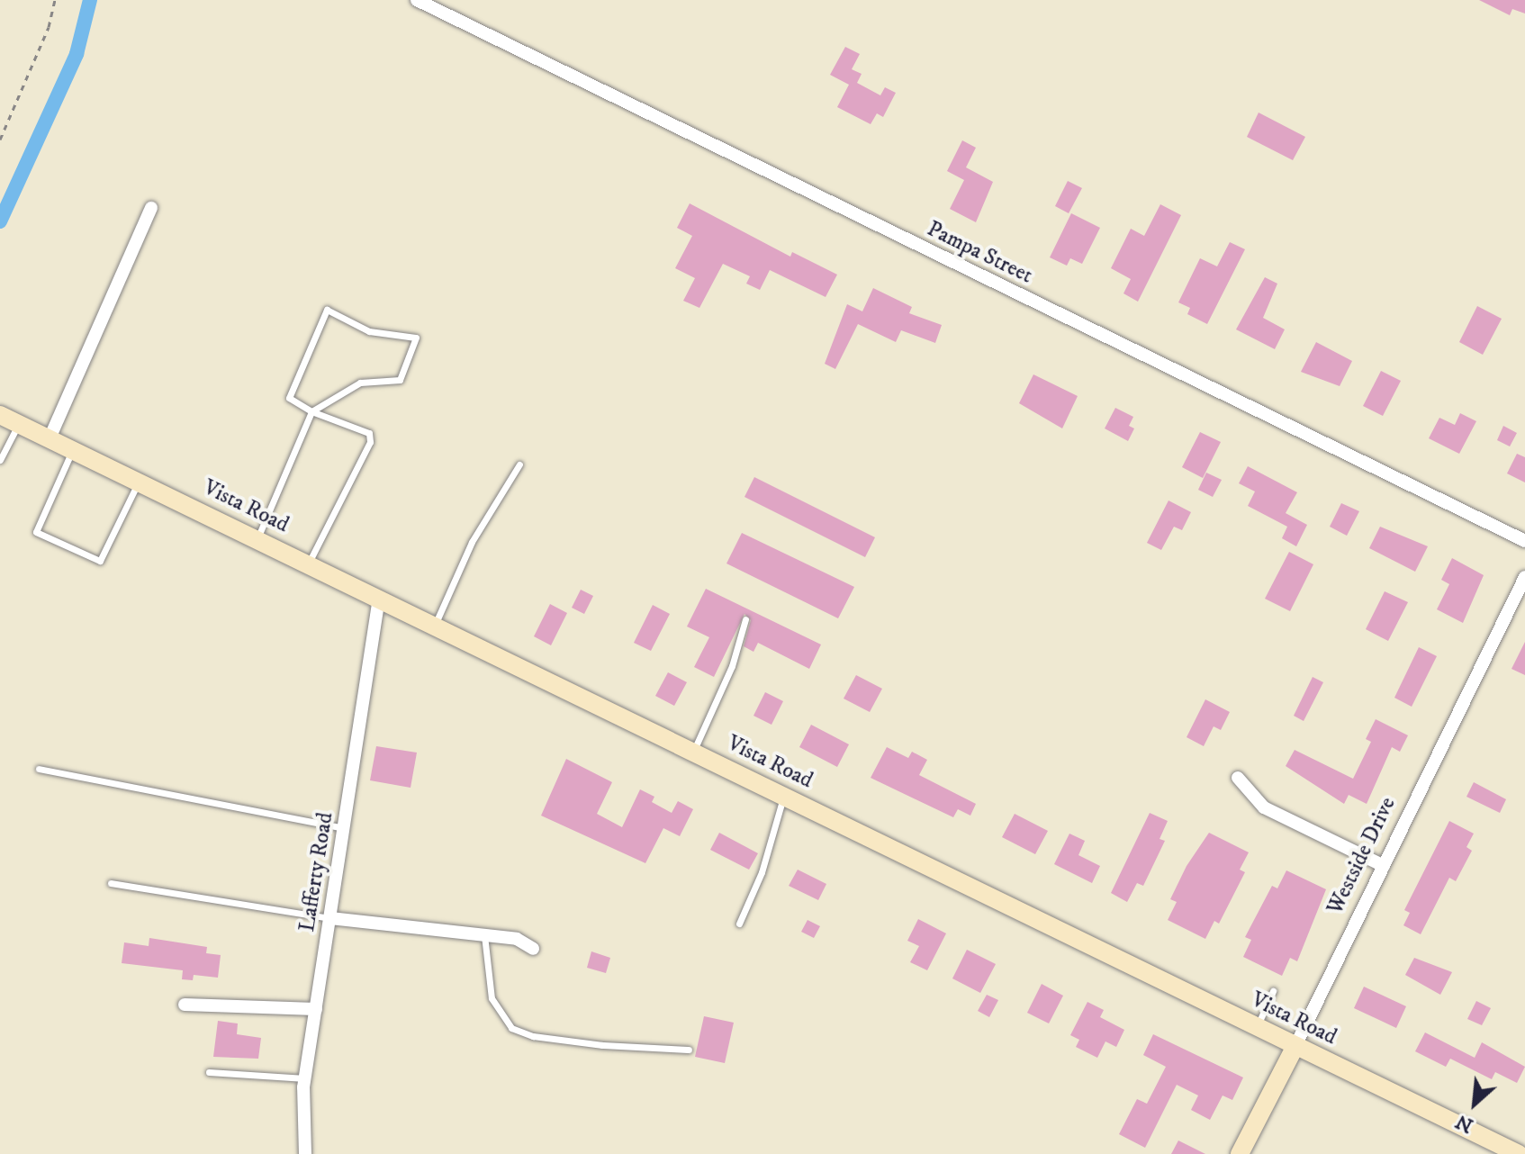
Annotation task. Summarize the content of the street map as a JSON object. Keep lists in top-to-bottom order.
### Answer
{
  "streets": {
    "street": [
      "Pampa Street",
      "Vista Road",
      "Westside Drive",
      "Lafferty Road"
    ]
  },
  "crossings": [
    ["Vista Road", "Westside Drive"],
    ["Vista Road", "Lafferty Road"]
  ],
  "north": "bottom left"
}
